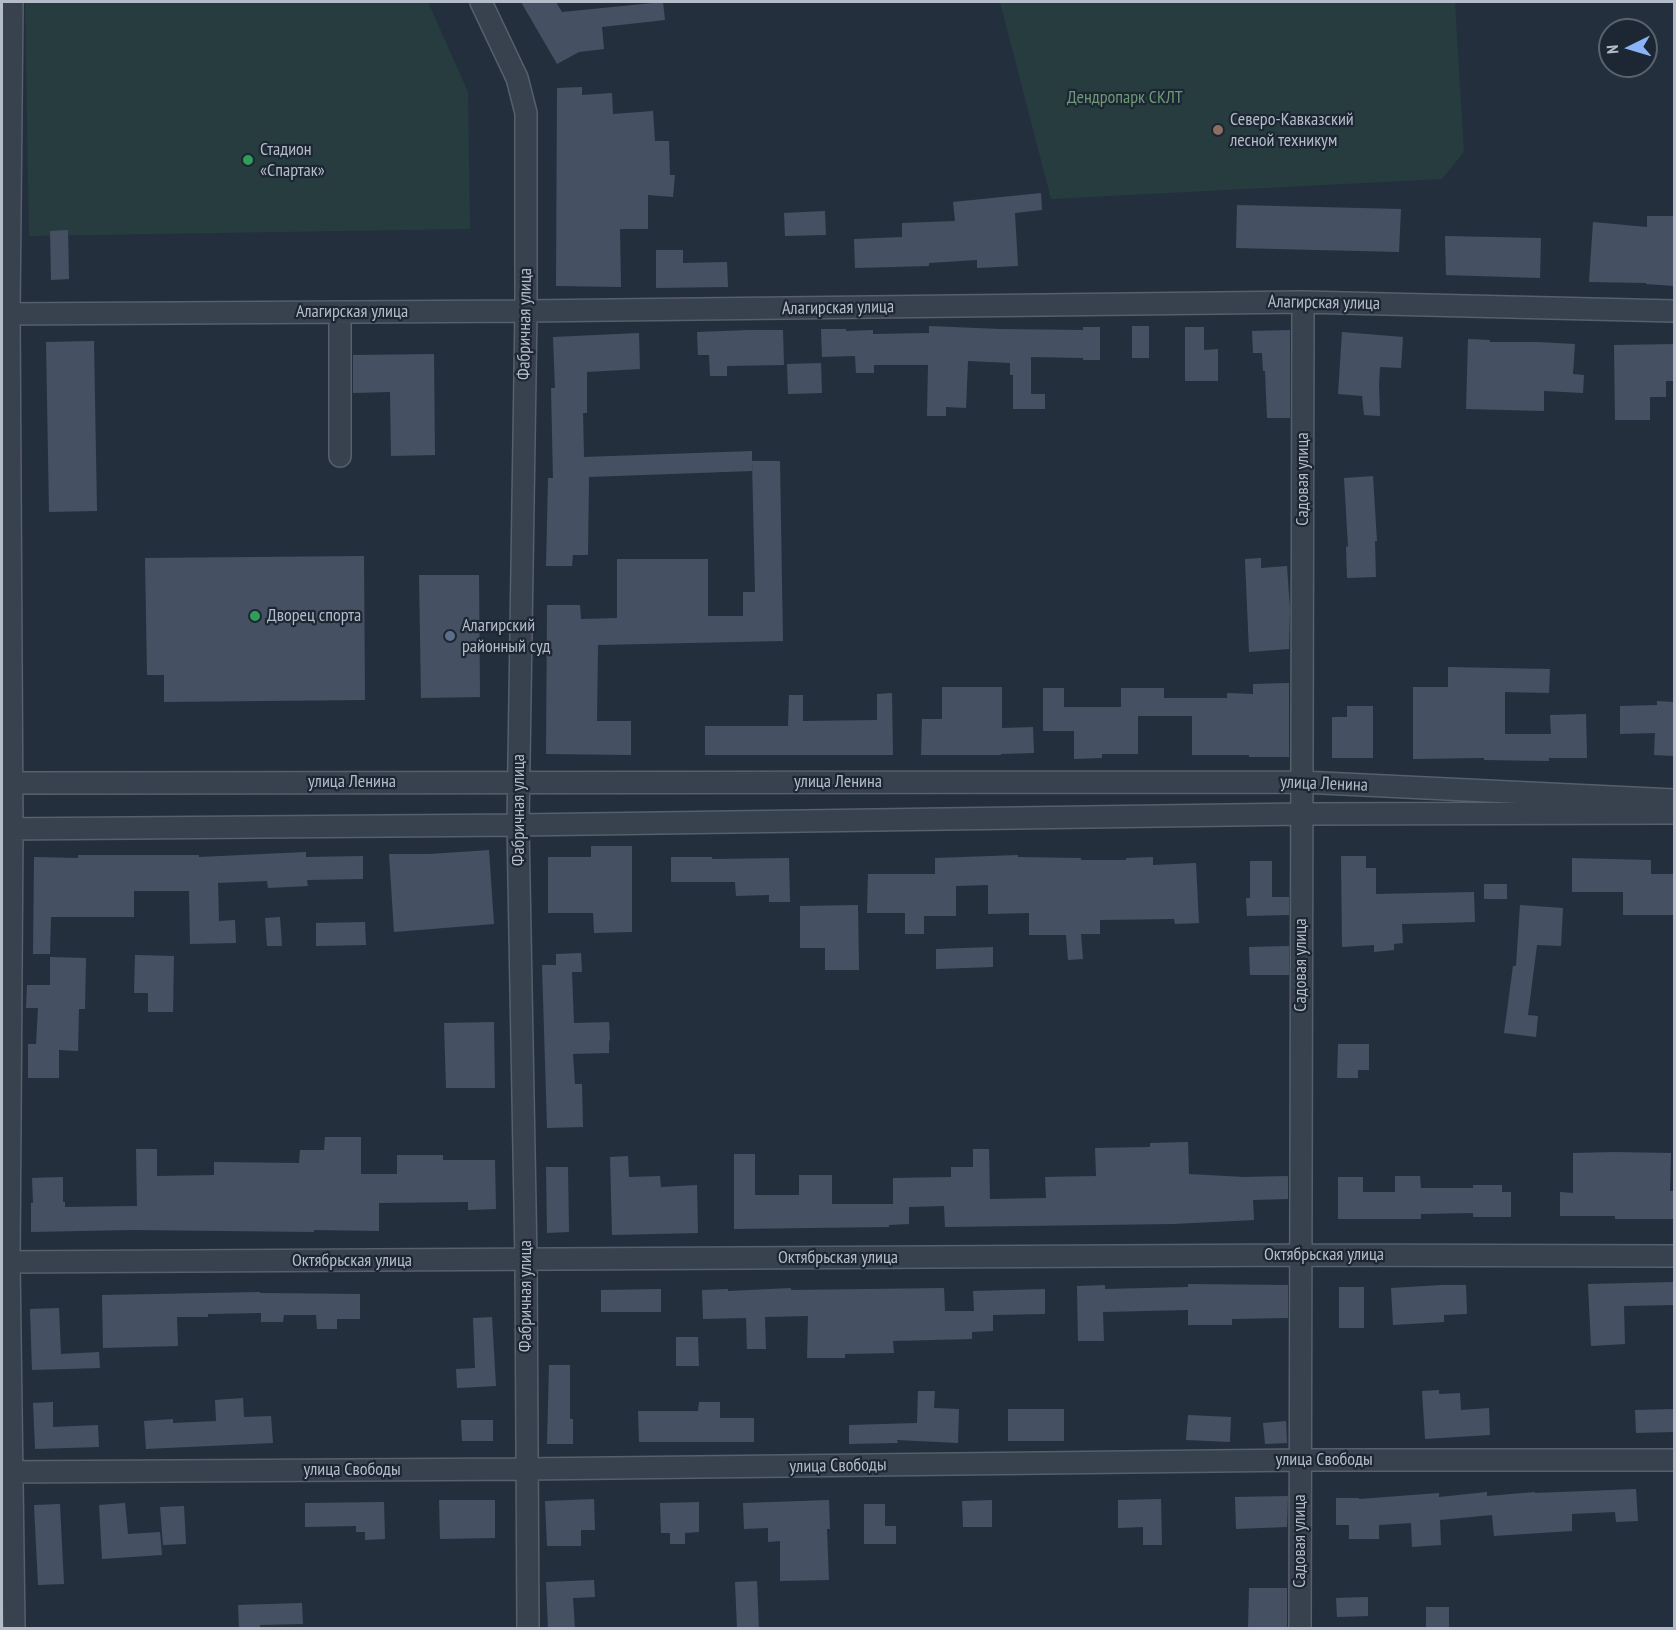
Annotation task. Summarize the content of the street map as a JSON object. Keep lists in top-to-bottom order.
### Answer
{
  "streets": {
    "street": [
      "Алагирская улица",
      "Фабричная улица",
      "Садовая улица",
      "улица Ленина",
      "Октябрьская улица",
      "улица Свободы"
    ]
  },
  "crossings": [
    ["Алагирская улица", "Фабричная улица"],
    ["Алагирская улица", "Садовая улица"],
    ["Фабричная улица", "улица Ленина"],
    ["Фабричная улица", "Октябрьская улица"],
    ["Фабричная улица", "улица Свободы"],
    ["Садовая улица", "улица Ленина"],
    ["Садовая улица", "Октябрьская улица"],
    ["Садовая улица", "улица Свободы"]
  ],
  "parks": ["Дендропарк СКЛТ"],
  "places": [
    "Северо-Кавказский лесной техникум",
    "Стадион «Спартак»",
    "Дворец спорта",
    "Алагирский районный суд"
  ],
  "north": "left"
}
